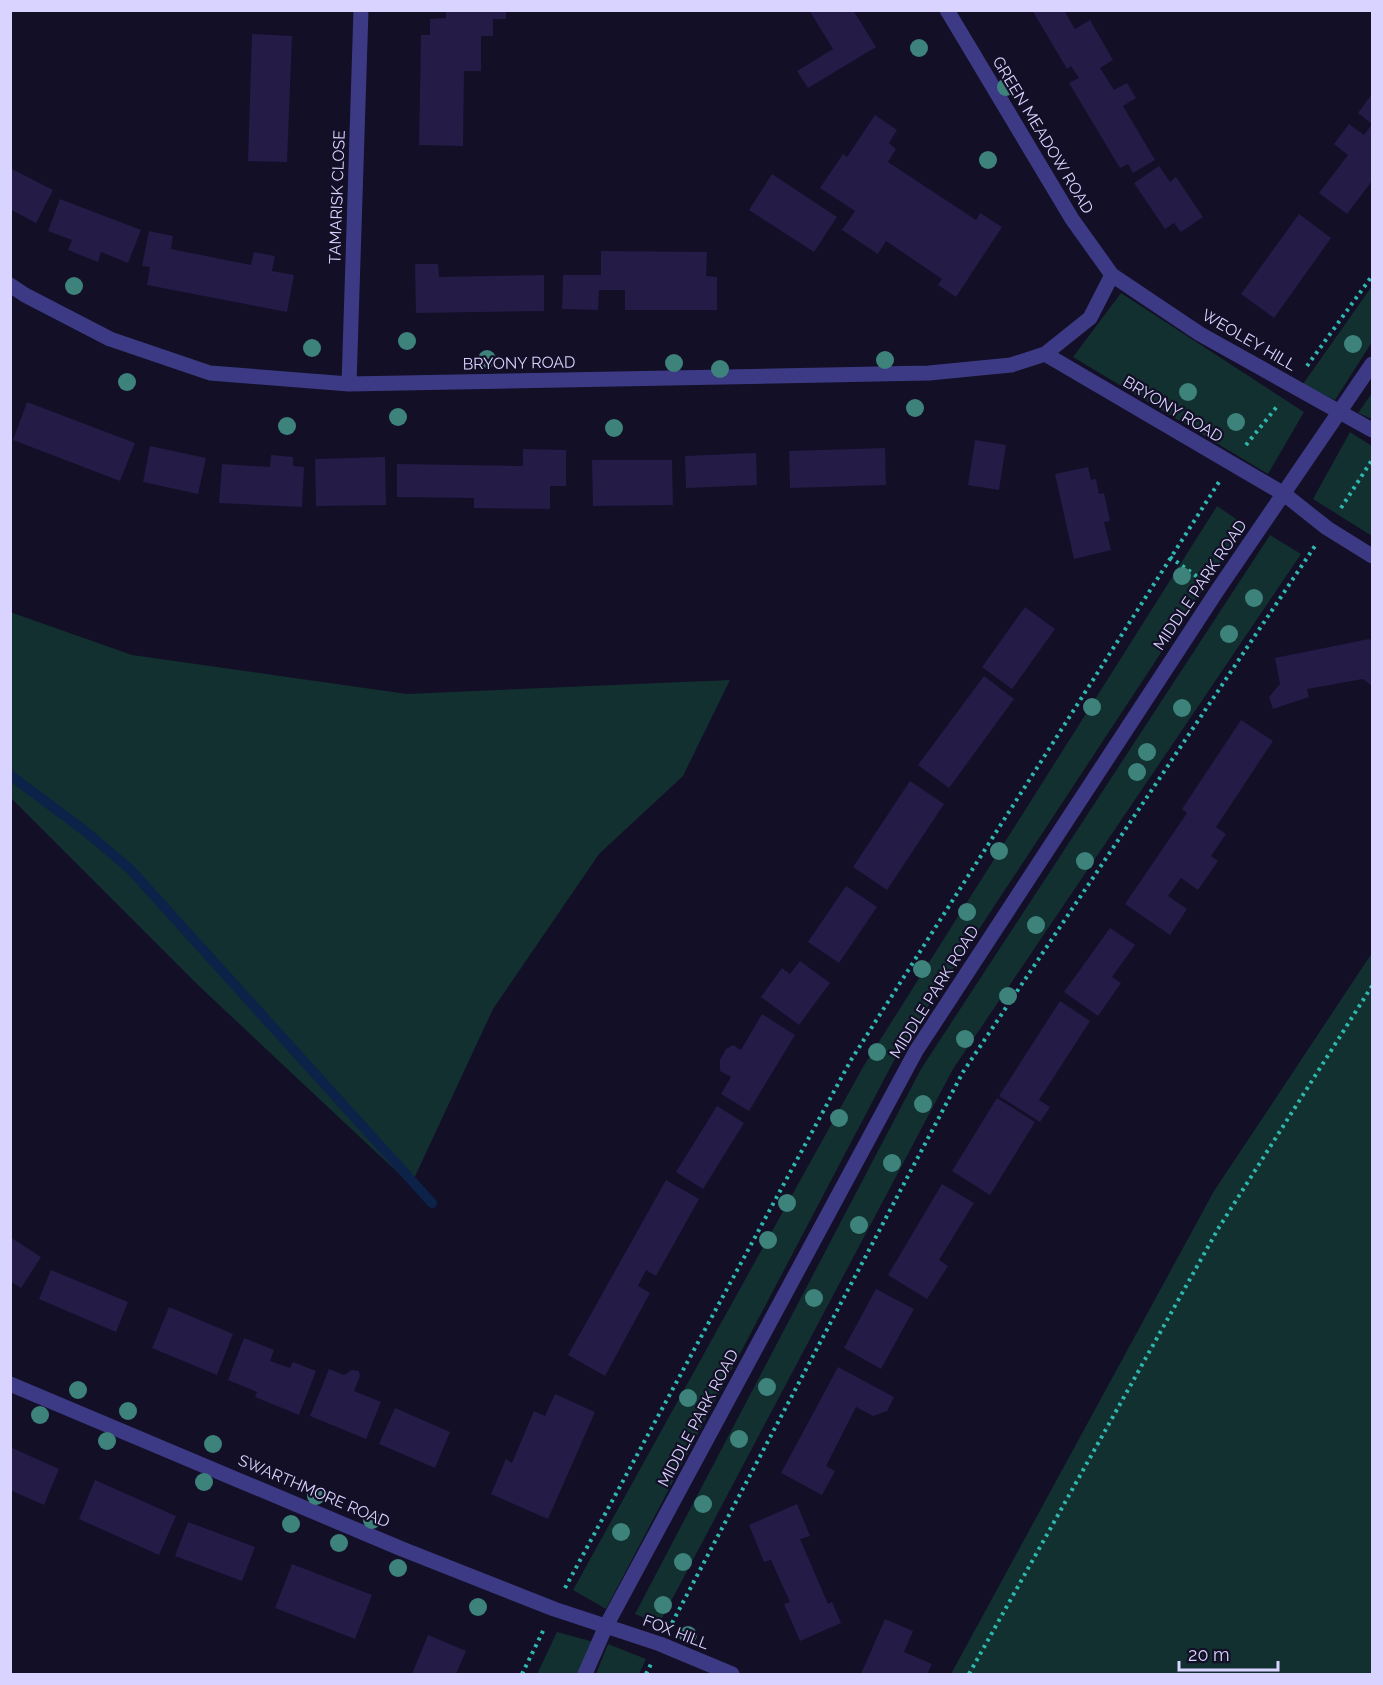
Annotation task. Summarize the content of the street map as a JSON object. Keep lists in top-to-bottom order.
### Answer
{
  "streets": {
    "street": [
      "GREEN MEADOW ROAD",
      "TAMARISK CLOSE",
      "WEOLEY HILL",
      "BRYONY ROAD",
      "MIDDLE PARK ROAD",
      "SWARTHMORE ROAD",
      "FOX HILL"
    ]
  },
  "crossings": [
    ["GREEN MEADOW ROAD", "WEOLEY HILL"],
    ["GREEN MEADOW ROAD", "BRYONY ROAD"],
    ["TAMARISK CLOSE", "BRYONY ROAD"],
    ["WEOLEY HILL", "BRYONY ROAD"],
    ["WEOLEY HILL", "MIDDLE PARK ROAD"],
    ["BRYONY ROAD", "MIDDLE PARK ROAD"],
    ["MIDDLE PARK ROAD", "SWARTHMORE ROAD"],
    ["MIDDLE PARK ROAD", "FOX HILL"],
    ["SWARTHMORE ROAD", "FOX HILL"]
  ],
  "scale_bar": "20 m"
}
